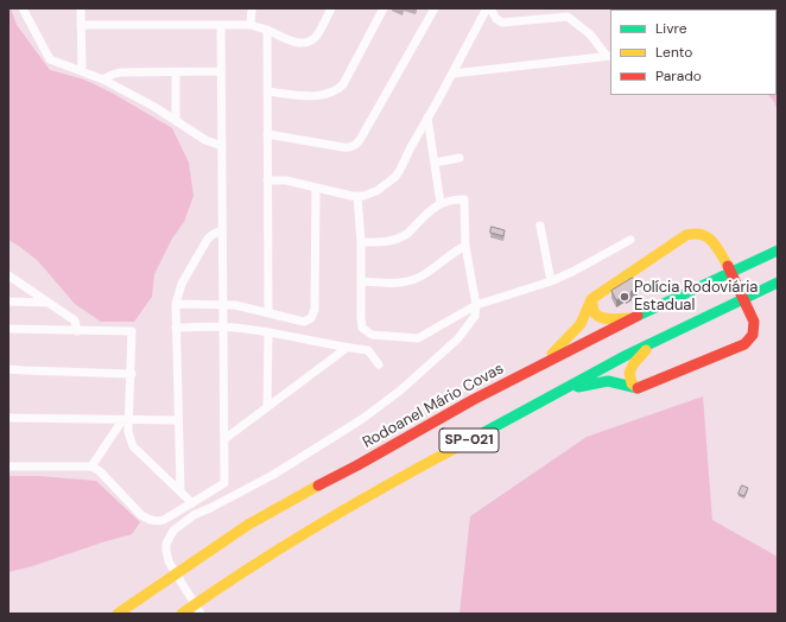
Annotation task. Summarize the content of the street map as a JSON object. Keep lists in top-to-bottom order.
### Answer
{
  "streets": {
    "highway": ["Rodoanel Mário Covas", "SP-021"]
  },
  "places": ["Polícia Rodoviária Estadual"],
  "legend": ["Livre", "Lento", "Parado"]
}
